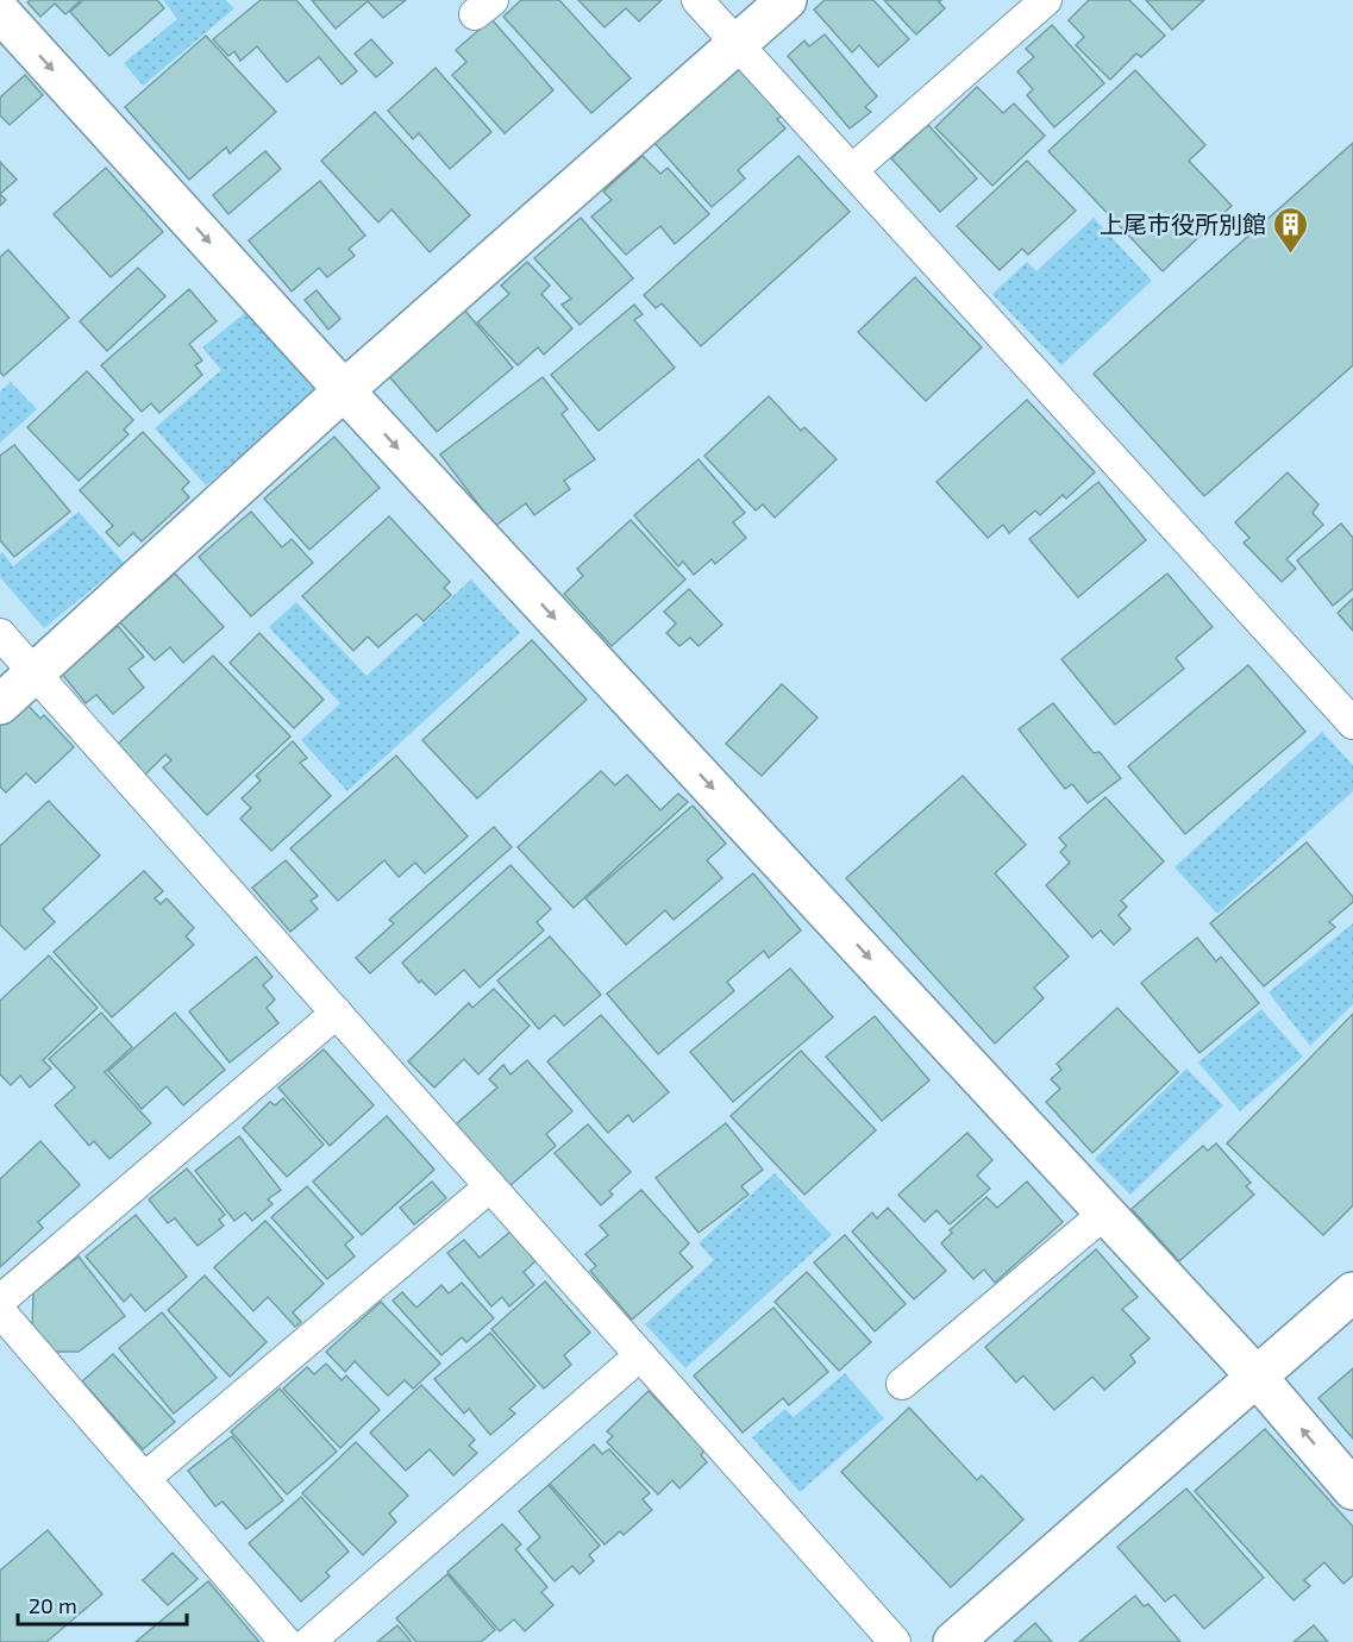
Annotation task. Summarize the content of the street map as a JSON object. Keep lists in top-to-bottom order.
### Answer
{
  "places": {
    "building": ["上尾市役所別館"]
  },
  "scale_bar": "20 m"
}
